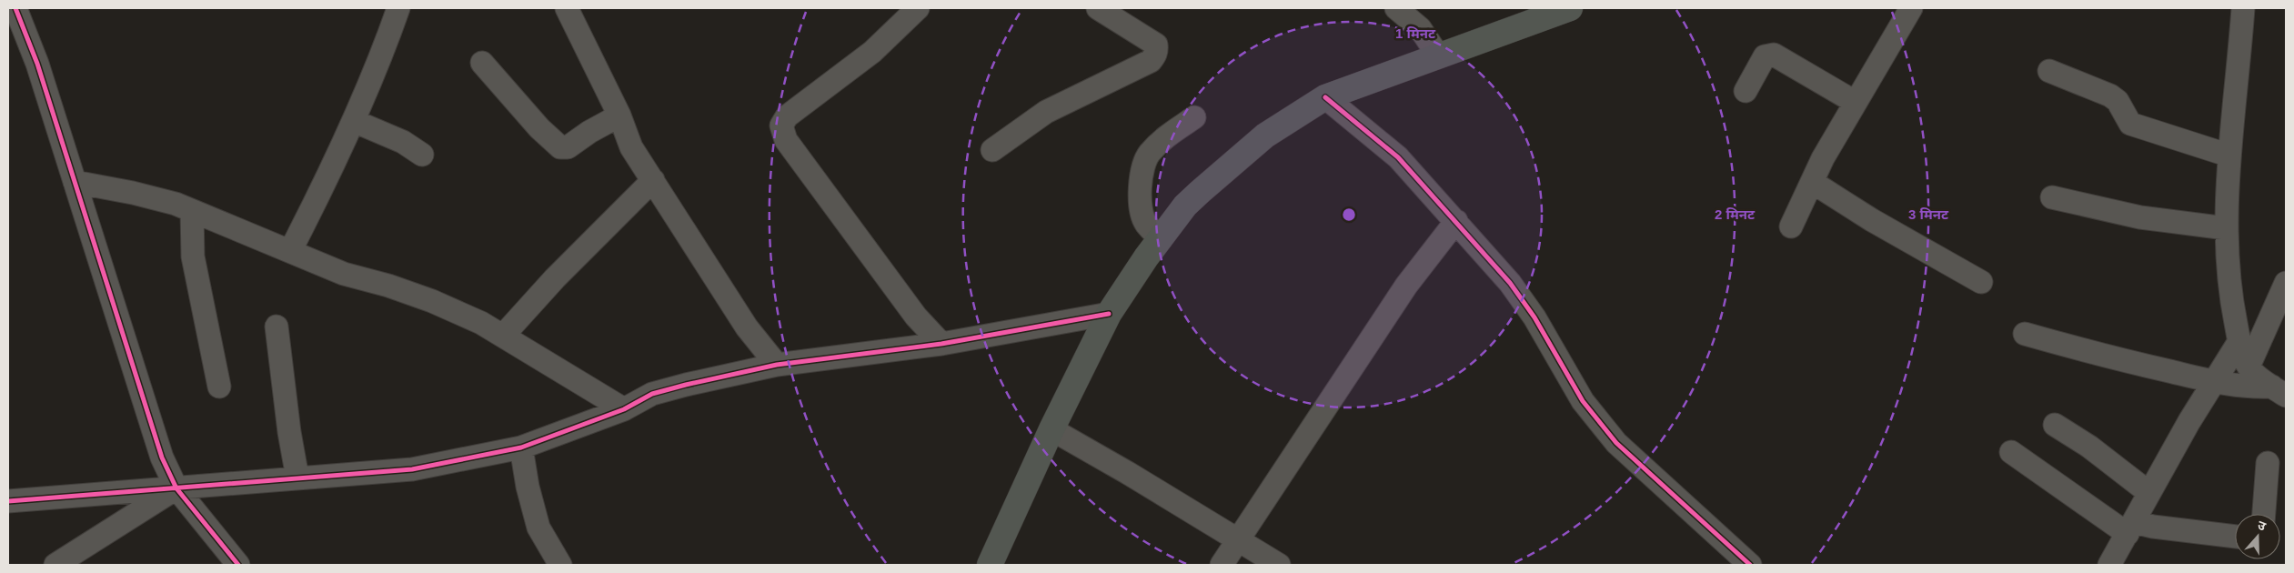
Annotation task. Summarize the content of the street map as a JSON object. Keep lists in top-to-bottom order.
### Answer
{
  "north": "top",
  "rings": ["1 मिनट", "2 मिनट", "3 मिनट"]
}
